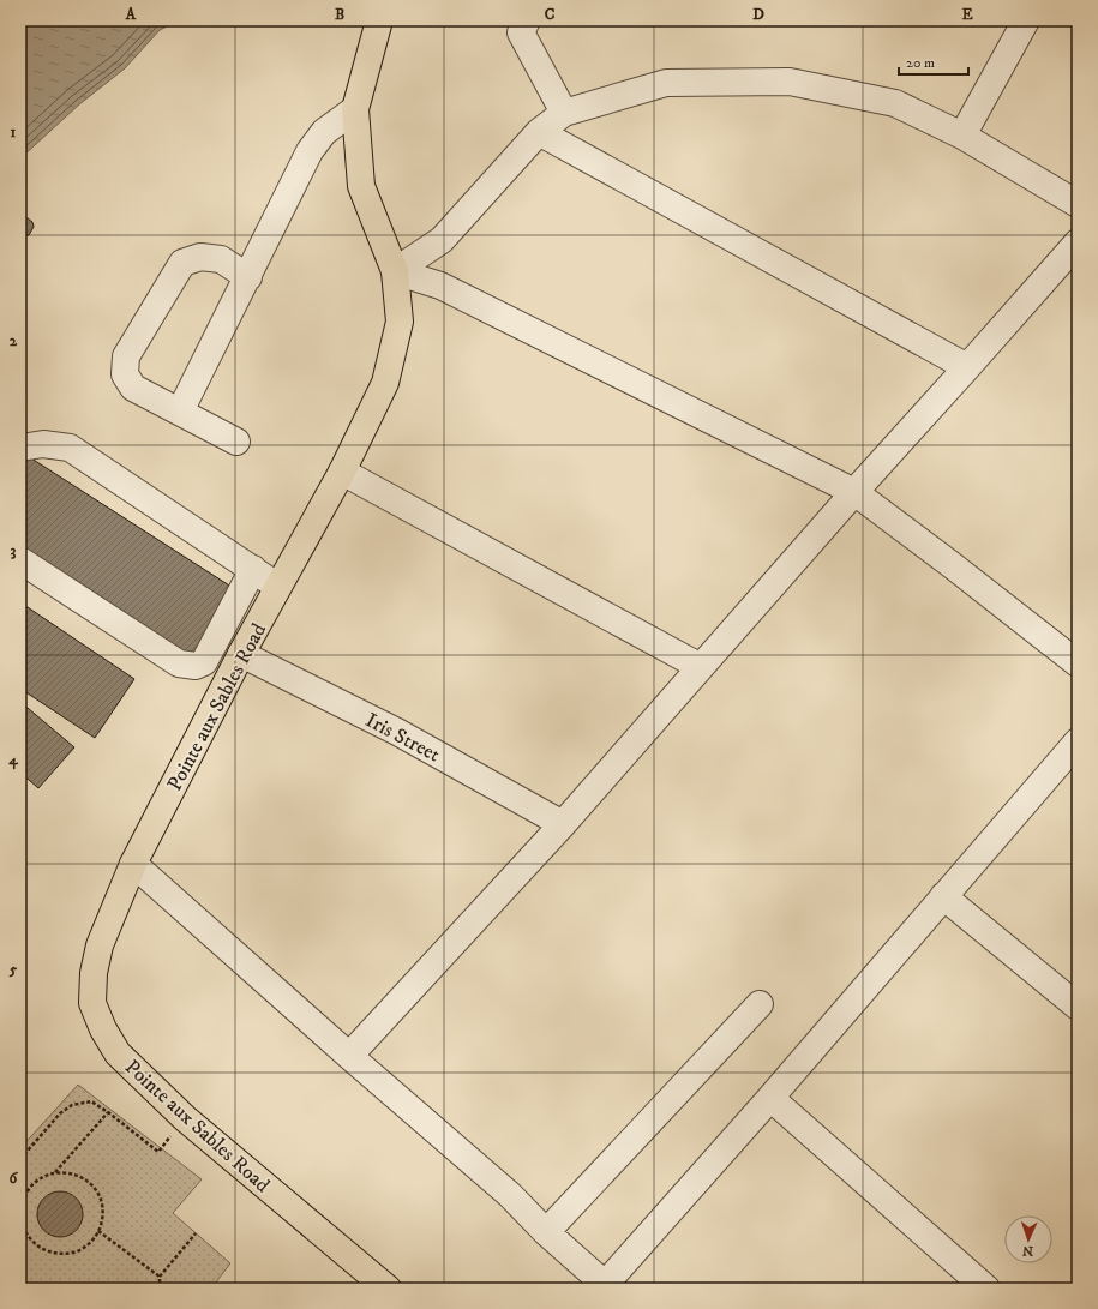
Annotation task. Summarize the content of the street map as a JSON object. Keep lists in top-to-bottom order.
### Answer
{
  "streets": {
    "main road": ["Pointe aux Sables Road"],
    "street": ["Iris Street"]
  },
  "crossings": [
    ["Pointe aux Sables Road", "Iris Street"]
  ],
  "scale_bar": "20 m",
  "north": "bottom",
  "grid": {
    "columns": [
      "A",
      "B",
      "C",
      "D",
      "E"
    ],
    "rows": [
      "1",
      "2",
      "3",
      "4",
      "5",
      "6"
    ]
  }
}
